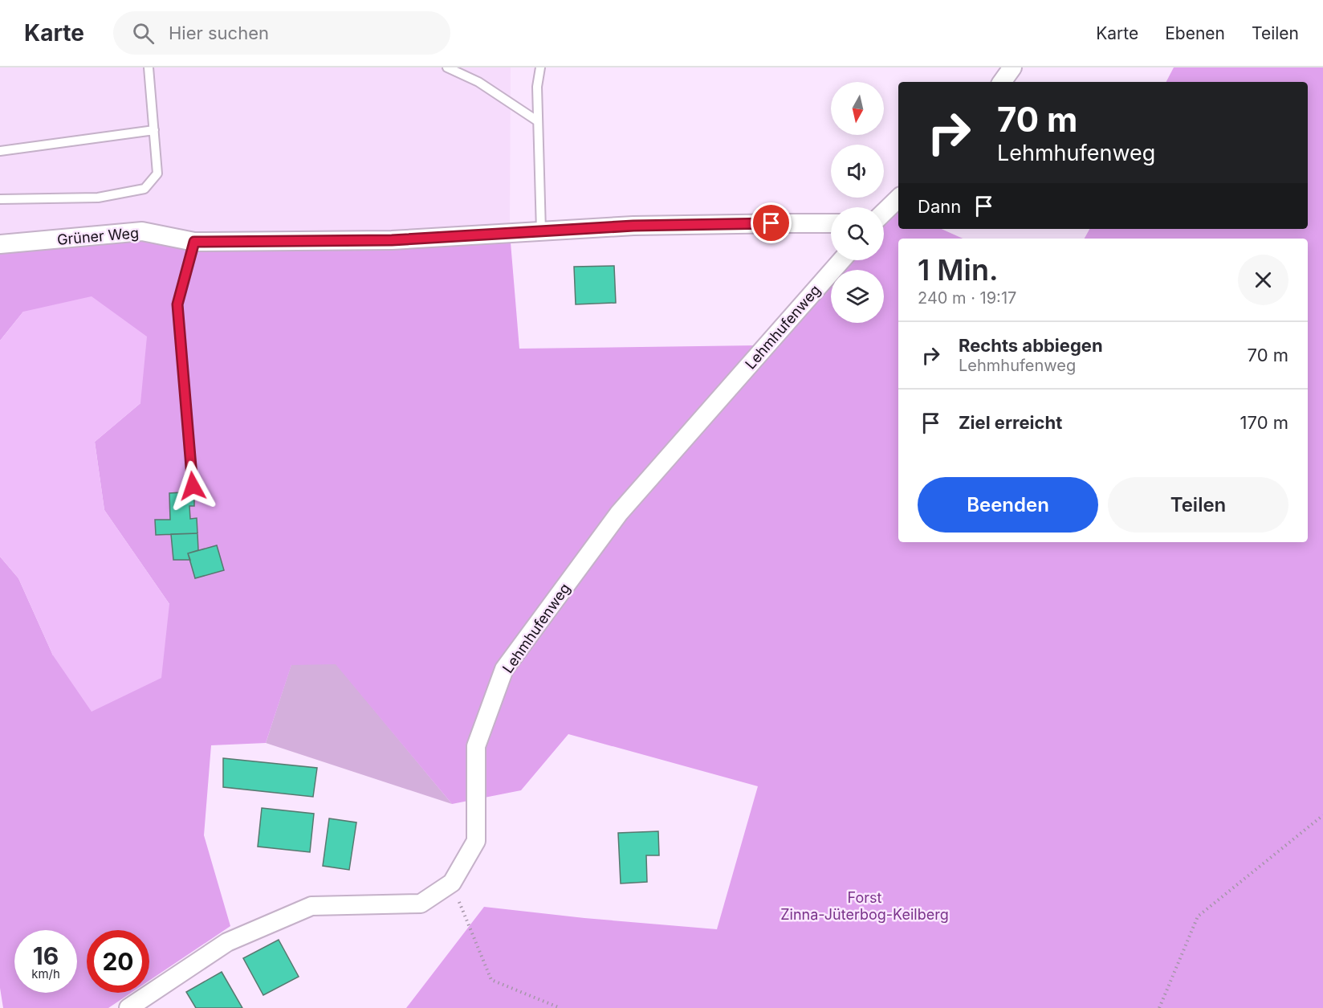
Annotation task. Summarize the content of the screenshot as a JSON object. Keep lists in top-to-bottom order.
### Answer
{
  "streets": {
    "street": ["Grüner Weg", "Lehmhufenweg"]
  },
  "parks": ["Forst Zinna-Jüterbog-Keilberg"],
  "north": "bottom",
  "page": {
    "header": "Karte",
    "search": "Hier suchen",
    "nav": ["Karte", "Ebenen", "Teilen"],
    "turn": ["70 m", "Lehmhufenweg"],
    "then": "Dann",
    "heading": ["1 Min.", "240 m · 19:17"],
    "list": [
      {
        "name": "Rechts abbiegen",
        "note": "Lehmhufenweg",
        "value": "70 m"
      },
      {
        "name": "Ziel erreicht",
        "value": "170 m"
      }
    ],
    "buttons": ["Beenden", "Teilen"],
    "speed": "16 km/h",
    "limit": "20"
  }
}
